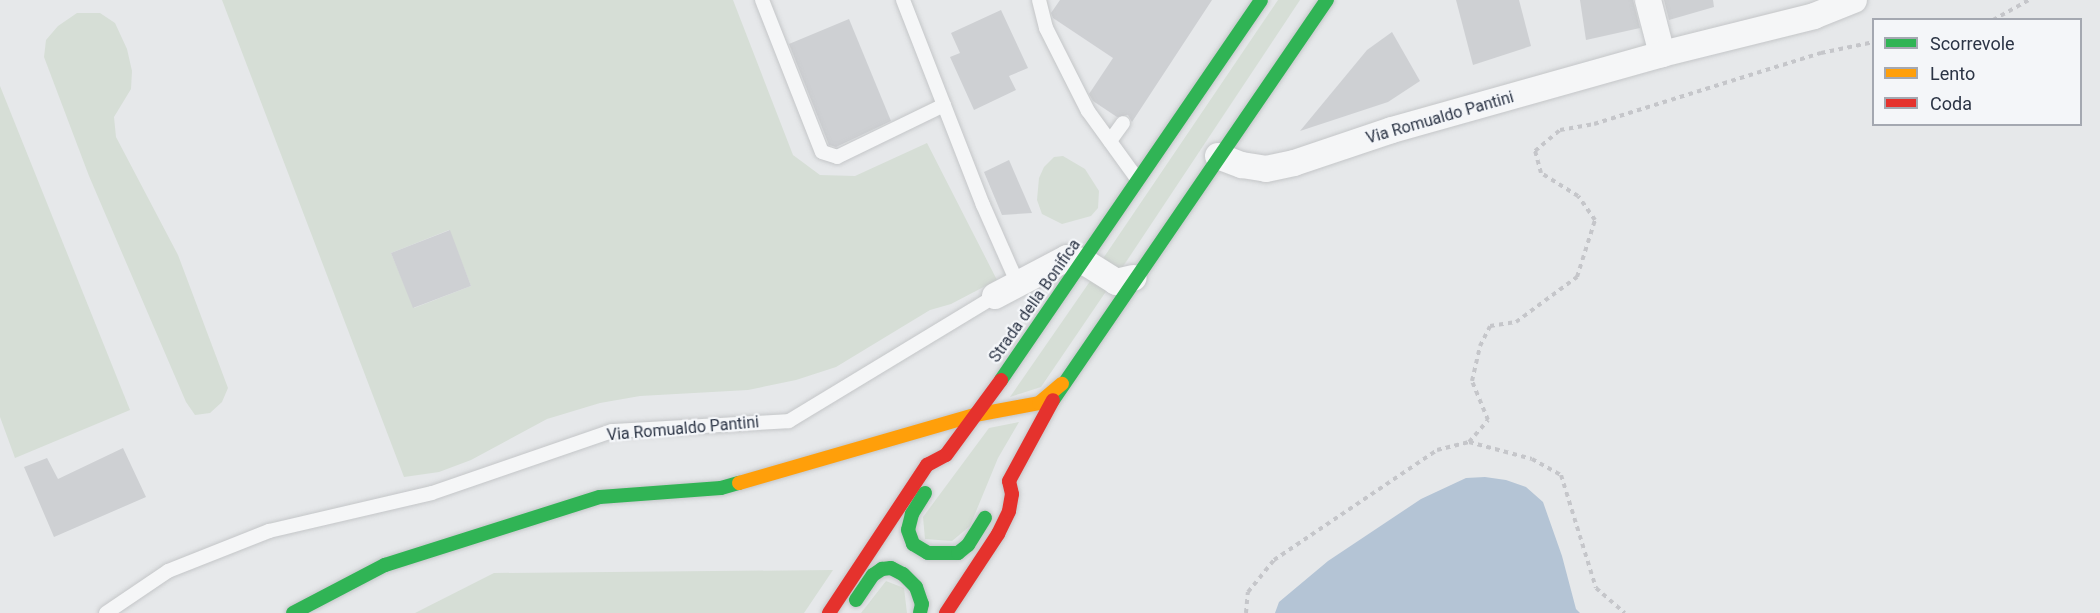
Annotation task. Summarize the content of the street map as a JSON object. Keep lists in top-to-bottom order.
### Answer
{
  "streets": {
    "main road": ["Strada della Bonifica"],
    "street": ["Via Romualdo Pantini"]
  },
  "crossings": [
    ["Via Romualdo Pantini", "Strada della Bonifica"]
  ],
  "legend": ["Scorrevole", "Lento", "Coda"]
}
